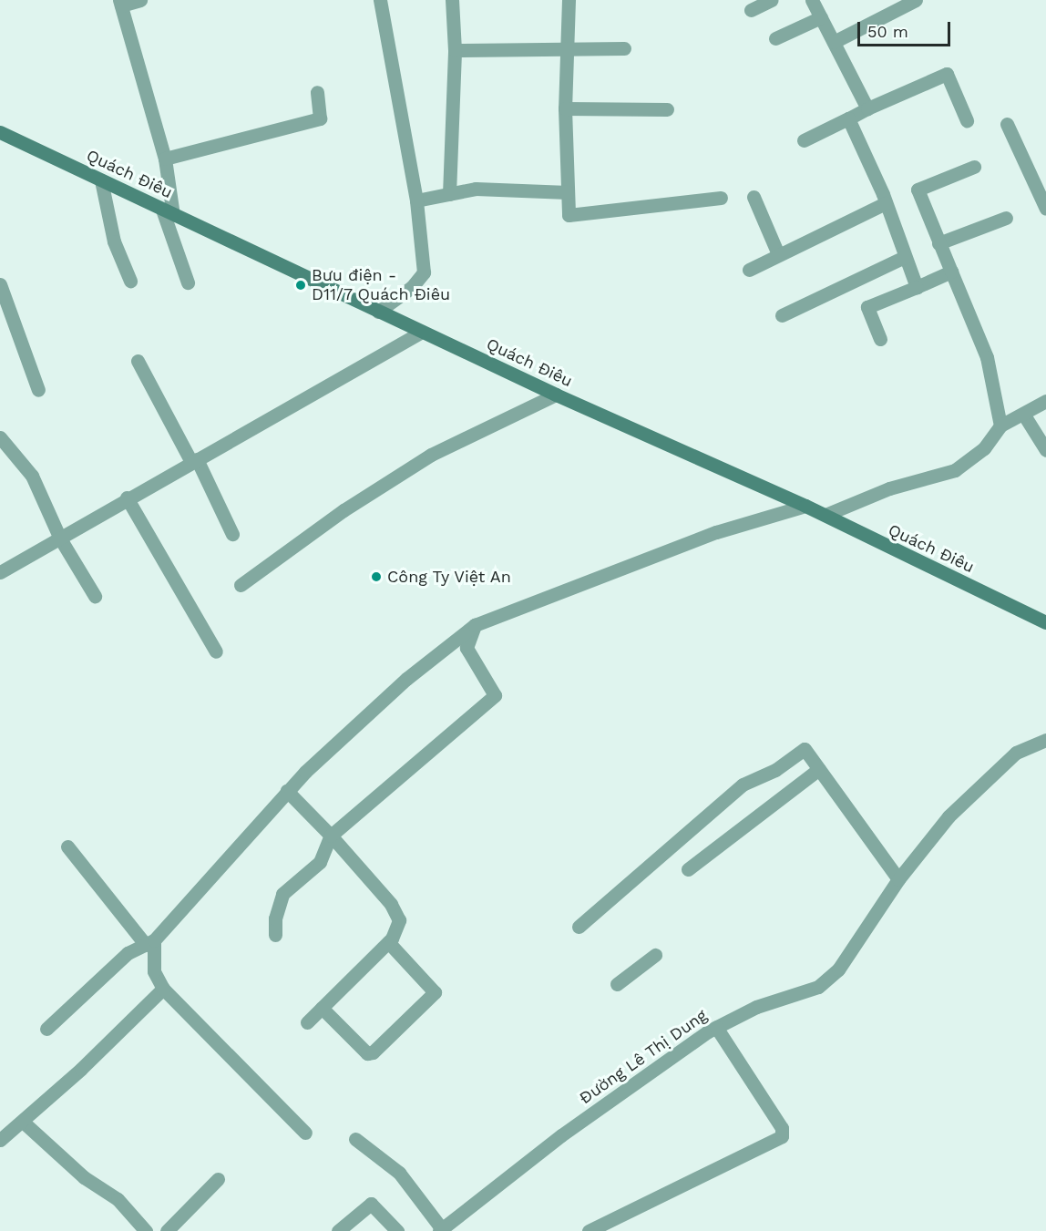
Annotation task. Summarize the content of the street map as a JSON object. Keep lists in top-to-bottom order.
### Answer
{
  "streets": {
    "main road": ["Quách Điêu"],
    "street": ["Đường Lê Thị Dung"]
  },
  "places": ["Bưu điện - D11/7 Quách Điêu", "Công Ty Việt An"],
  "scale_bar": "50 m"
}
